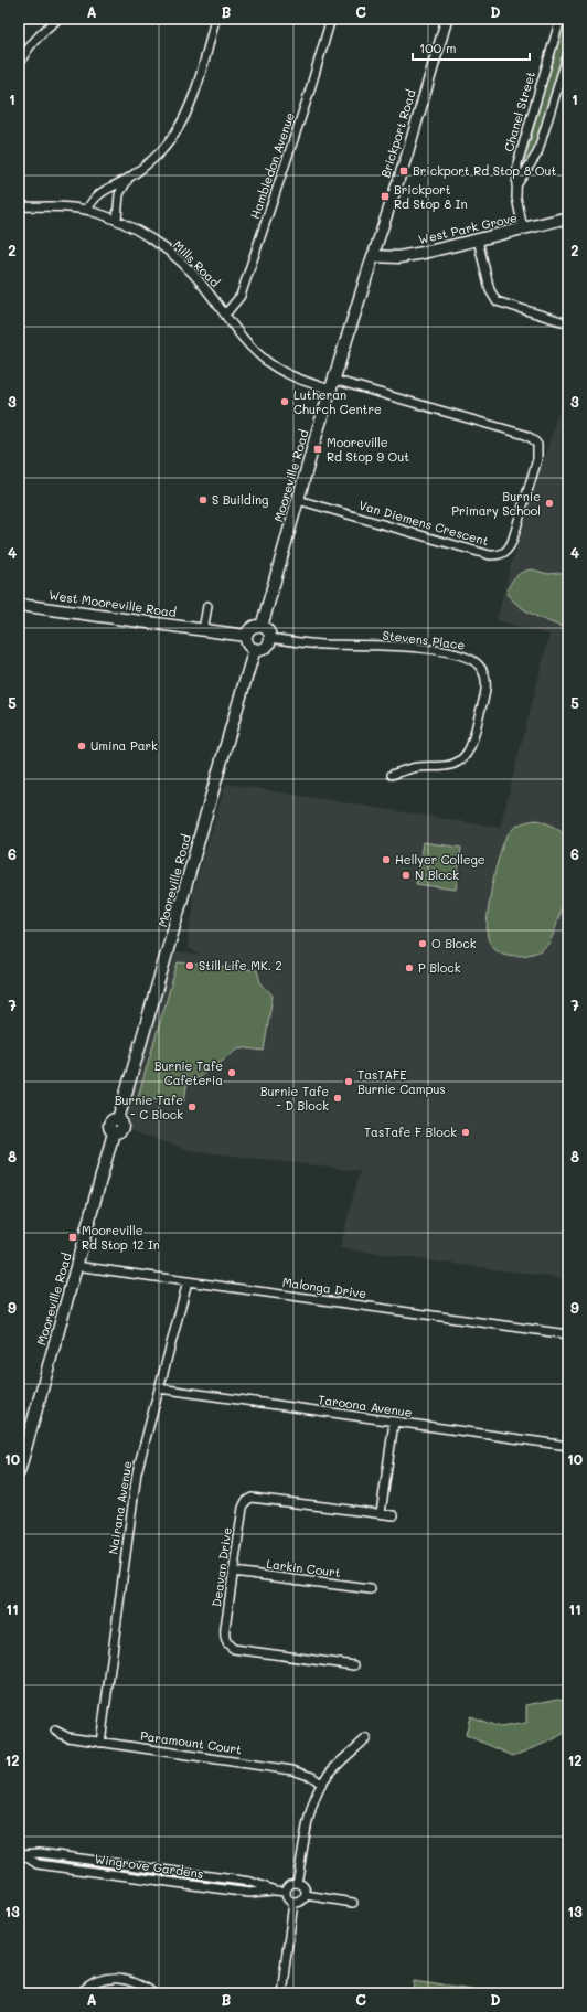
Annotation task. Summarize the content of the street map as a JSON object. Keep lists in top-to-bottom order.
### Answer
{
  "streets": {
    "main road": ["West Park Grove", "Mooreville Road", "West Mooreville Road"],
    "street": [
      "Chanel Street",
      "Brickport Road",
      "Hambledon Avenue",
      "Mills Road",
      "Van Diemens Crescent",
      "Stevens Place",
      "Malonga Drive",
      "Taroona Avenue",
      "Nairana Avenue",
      "Deavan Drive",
      "Larkin Court",
      "Paramount Court",
      "Wingrove Gardens"
    ]
  },
  "crossings": [
    ["Chanel Street", "West Park Grove"],
    ["Brickport Road", "West Park Grove"],
    ["Brickport Road", "Mooreville Road"],
    ["Hambledon Avenue", "Mills Road"],
    ["West Park Grove", "Mooreville Road"],
    ["Mills Road", "Mooreville Road"],
    ["Mills Road", "Van Diemens Crescent"],
    ["Mooreville Road", "Van Diemens Crescent"],
    ["Mooreville Road", "West Mooreville Road"],
    ["Mooreville Road", "Stevens Place"],
    ["Mooreville Road", "Malonga Drive"],
    ["West Mooreville Road", "Stevens Place"],
    ["Malonga Drive", "Nairana Avenue"],
    ["Taroona Avenue", "Nairana Avenue"],
    ["Nairana Avenue", "Paramount Court"],
    ["Deavan Drive", "Larkin Court"]
  ],
  "places": {
    "transit": [
      "Brickport Rd Stop 8 Out",
      "Brickport Rd Stop 8 In",
      "Mooreville Rd Stop 9 Out",
      "Mooreville Rd Stop 12 In"
    ],
    "other": [
      "Lutheran Church Centre",
      "S Building",
      "Burnie Primary School",
      "Umina Park",
      "Hellyer College",
      "N Block",
      "O Block",
      "Still Life MK. 2",
      "P Block",
      "Burnie Tafe Cafeteria",
      "TasTAFE Burnie Campus",
      "Burnie Tafe - D Block",
      "Burnie Tafe - C Block",
      "TasTafe F Block"
    ]
  },
  "scale_bar": "100 m",
  "grid": {
    "columns": [
      "A",
      "B",
      "C",
      "D"
    ],
    "rows": [
      "1",
      "2",
      "3",
      "4",
      "5",
      "6",
      "7",
      "8",
      "9",
      "10",
      "11",
      "12",
      "13"
    ]
  }
}
